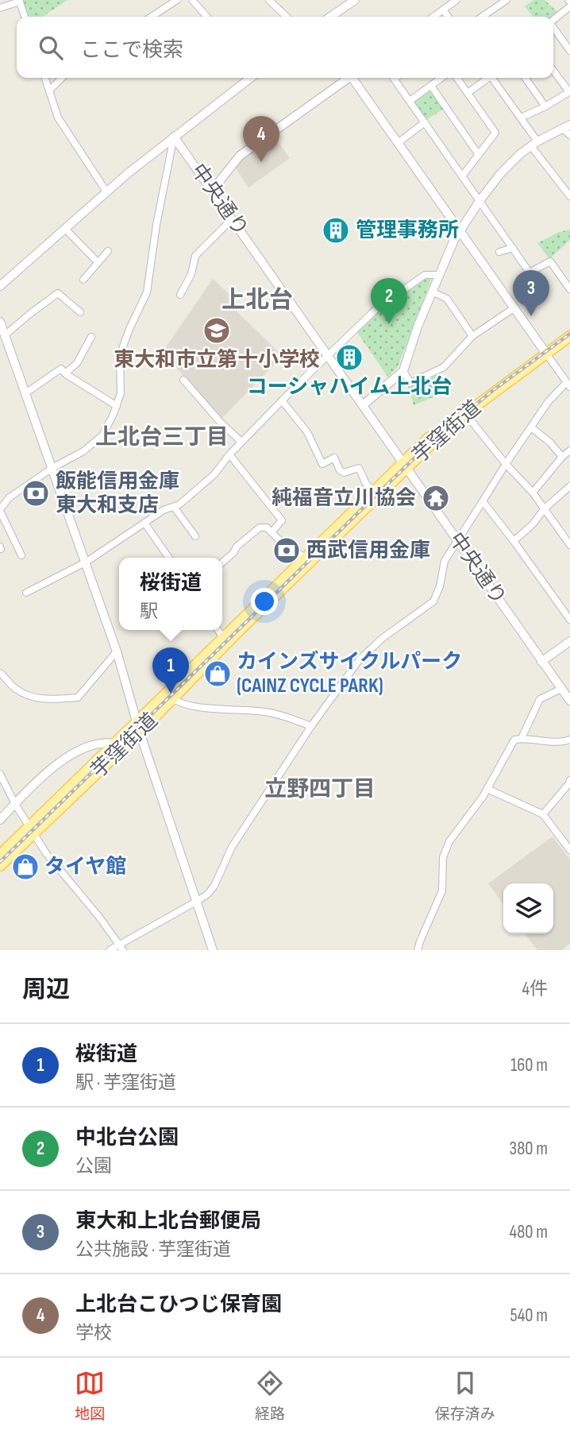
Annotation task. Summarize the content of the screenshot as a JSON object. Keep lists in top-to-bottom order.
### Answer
{
  "streets": {
    "main road": ["芋窪街道"],
    "street": ["中央通り"]
  },
  "crossings": [
    ["中央通り", "芋窪街道"]
  ],
  "districts": ["上北台", "上北台三丁目", "立野四丁目"],
  "places": {
    "building": ["管理事務所", "コーシャハイム上北台"],
    "school or university": ["東大和市立第十小学校"],
    "bank": ["飯能信用金庫 東大和支店", "西武信用金庫"],
    "temple": ["純福音立川協会"],
    "shop": ["カインズサイクルパーク (CAINZ CYCLE PARK)", "タイヤ館"]
  },
  "page": {
    "search": "ここで検索",
    "pins": [
      "4",
      "3",
      "2",
      "1"
    ],
    "popup": ["桜街道", "駅"],
    "heading": ["周辺", "4件"],
    "list": [
      {
        "mark": "1",
        "name": "桜街道",
        "note": "駅 · 芋窪街道",
        "value": "160 m"
      },
      {
        "mark": "2",
        "name": "中北台公園",
        "note": "公園",
        "value": "380 m"
      },
      {
        "mark": "3",
        "name": "東大和上北台郵便局",
        "note": "公共施設 · 芋窪街道",
        "value": "480 m"
      },
      {
        "mark": "4",
        "name": "上北台こひつじ保育園",
        "note": "学校",
        "value": "540 m"
      }
    ],
    "nav": ["地図", "経路", "保存済み"]
  }
}
